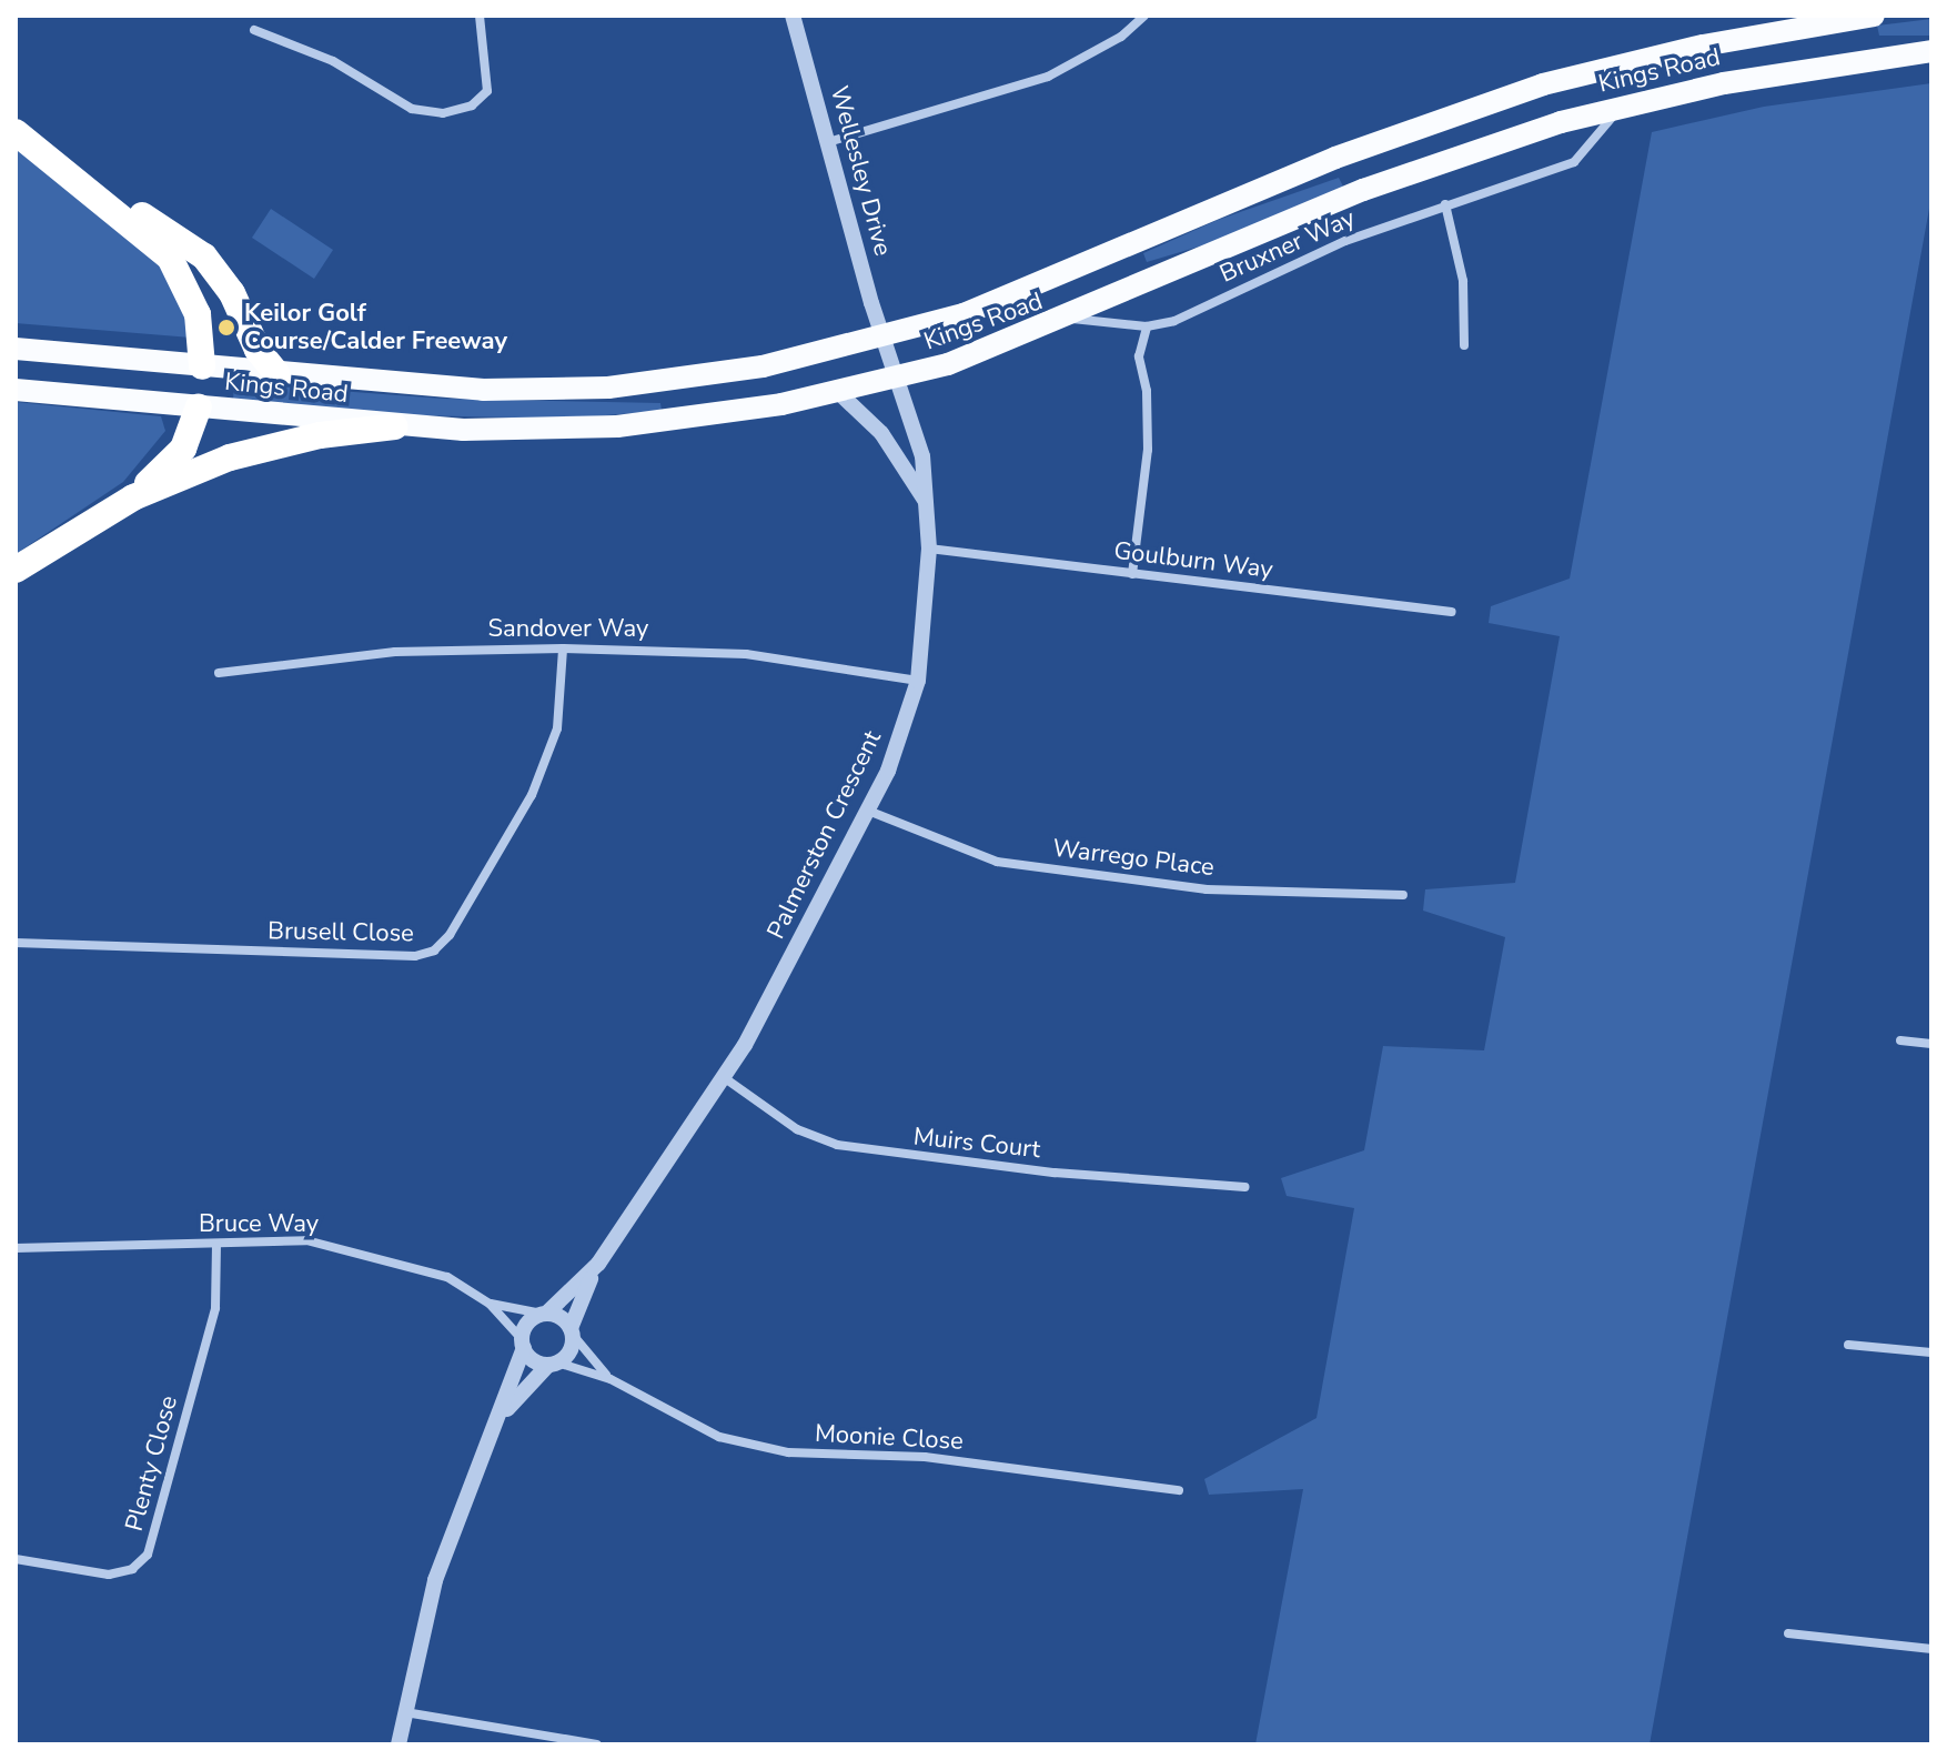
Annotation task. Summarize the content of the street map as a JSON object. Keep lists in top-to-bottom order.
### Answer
{
  "streets": {
    "main road": ["Kings Road"],
    "street": [
      "Wellesley Drive",
      "Bruxner Way",
      "Goulburn Way",
      "Sandover Way",
      "Palmerston Crescent",
      "Warrego Place",
      "Brusell Close",
      "Muirs Court",
      "Bruce Way",
      "Moonie Close",
      "Plenty Close"
    ]
  },
  "crossings": [
    ["Kings Road", "Wellesley Drive"],
    ["Kings Road", "Bruxner Way"],
    ["Kings Road", "Palmerston Crescent"],
    ["Wellesley Drive", "Palmerston Crescent"],
    ["Goulburn Way", "Palmerston Crescent"],
    ["Sandover Way", "Palmerston Crescent"],
    ["Sandover Way", "Brusell Close"],
    ["Palmerston Crescent", "Warrego Place"],
    ["Palmerston Crescent", "Muirs Court"],
    ["Palmerston Crescent", "Bruce Way"],
    ["Palmerston Crescent", "Moonie Close"],
    ["Bruce Way", "Moonie Close"],
    ["Bruce Way", "Plenty Close"]
  ],
  "places": ["Keilor Golf Course/Calder Freeway"]
}
